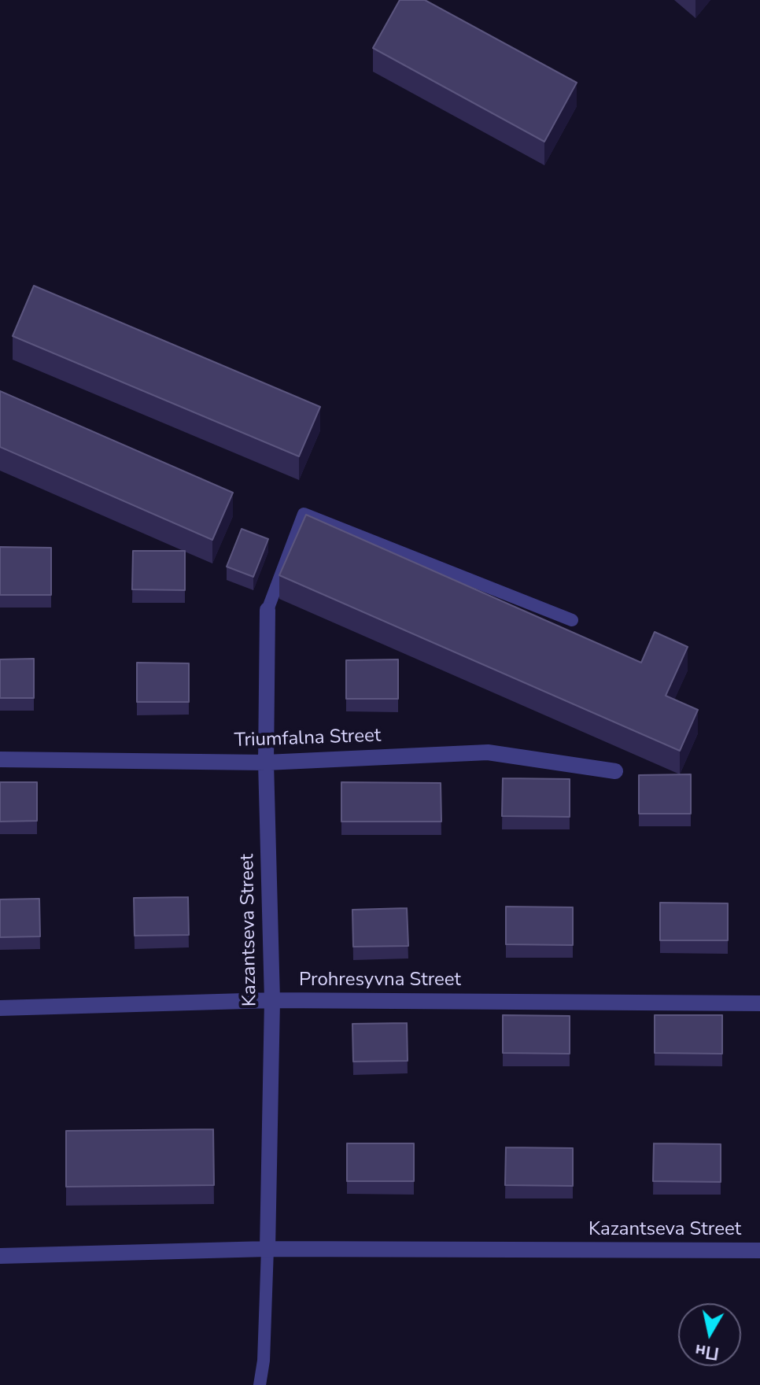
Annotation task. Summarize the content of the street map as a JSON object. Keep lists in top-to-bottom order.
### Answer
{
  "streets": {
    "street": ["Triumfalna Street", "Kazantseva Street", "Prohresyvna Street"]
  },
  "crossings": [
    ["Triumfalna Street", "Kazantseva Street"],
    ["Kazantseva Street", "Prohresyvna Street"]
  ],
  "north": "bottom"
}
